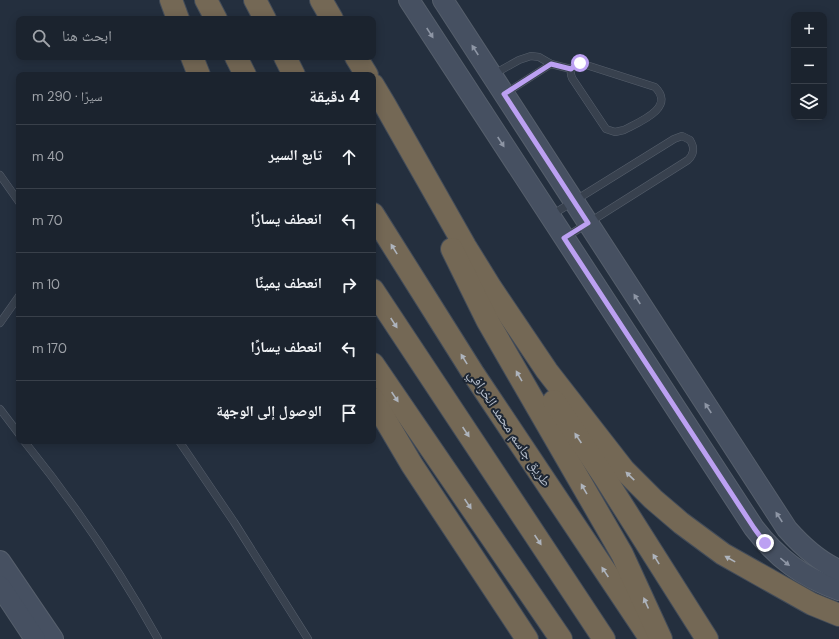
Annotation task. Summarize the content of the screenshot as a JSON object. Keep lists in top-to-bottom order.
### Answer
{
  "streets": {
    "highway": ["طريق جاسم محمد الخرافي"]
  },
  "page": {
    "map_buttons": ["+", "−"],
    "search": "ابحث هنا",
    "heading": ["4 دقيقة", "سيرًا · 290 m"],
    "list": [
      ["تابع السير", "40 m"],
      ["انعطف يسارًا", "70 m"],
      ["انعطف يمينًا", "10 m"],
      ["انعطف يسارًا", "170 m"],
      "الوصول إلى الوجهة"
    ]
  }
}
